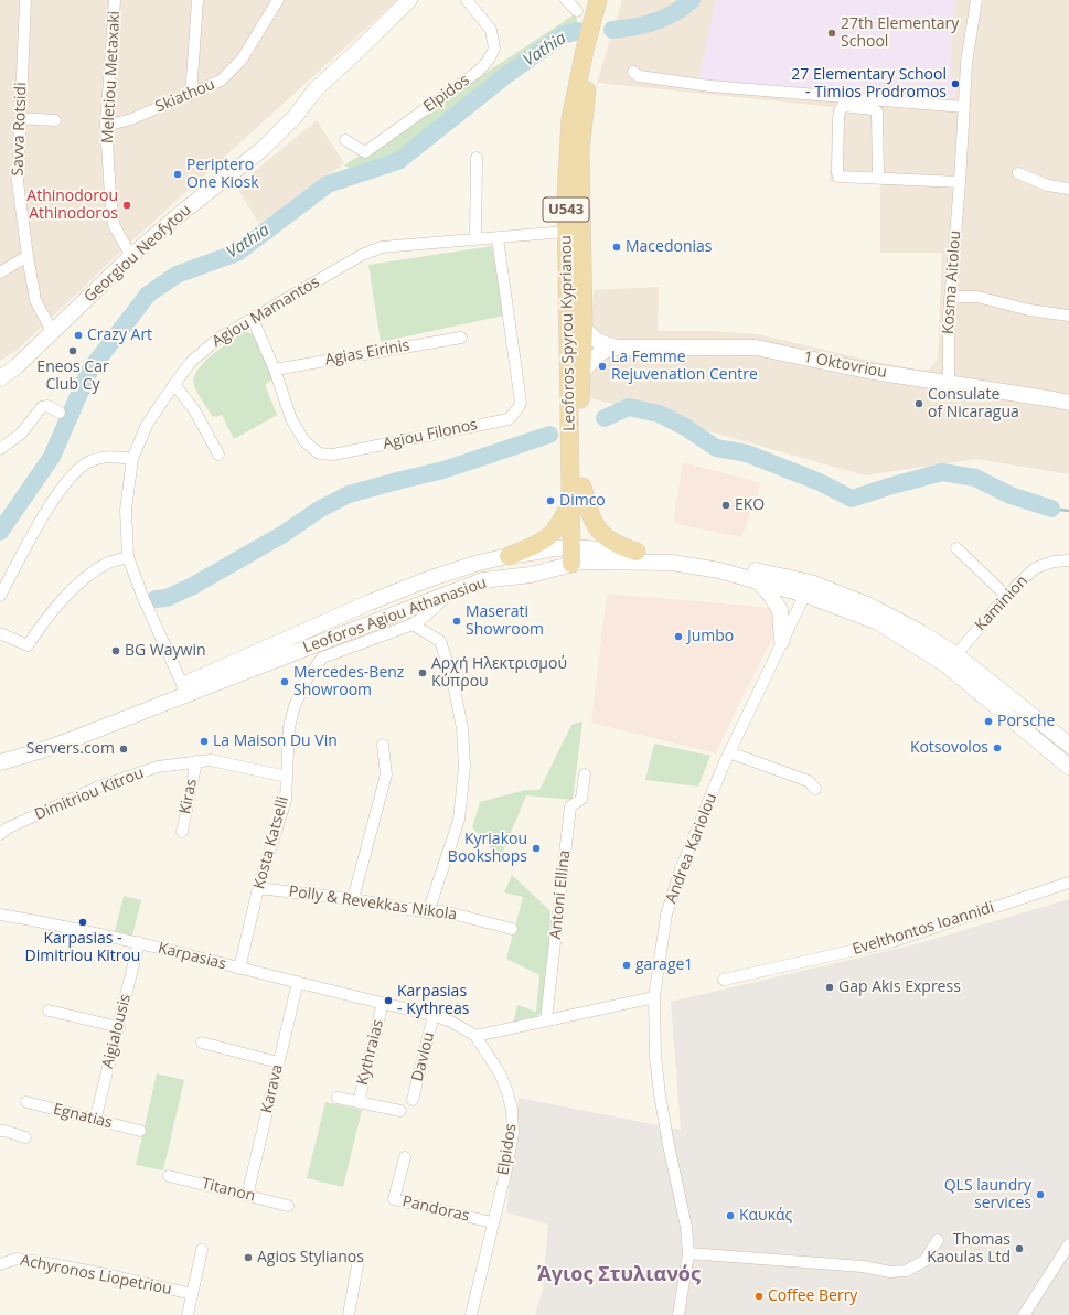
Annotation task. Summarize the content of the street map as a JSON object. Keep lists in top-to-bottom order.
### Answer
{
  "streets": {
    "main road": [
      "U543",
      "Georgiou Neofytou",
      "Leoforos Spyrou Kyprianou",
      "1 Oktovriou",
      "Leoforos Agiou Athanasiou"
    ],
    "street": [
      "Meletiou Metaxaki",
      "Elpidos",
      "Skiathou",
      "Savva Rotsidi",
      "Kosma Aitolou",
      "Agiou Mamantos",
      "Agias Eirinis",
      "Agiou Filonos",
      "Kaminion",
      "Dimitriou Kitrou",
      "Kiras",
      "Kosta Katselli",
      "Andrea Kariolou",
      "Antoni Ellina",
      "Polly & Revekkas Nikola",
      "Evelthontos Ioannidi",
      "Karpasias",
      "Aigialousis",
      "Kythraias",
      "Davlou",
      "Karava",
      "Egnatias",
      "Titanon",
      "Pandoras",
      "Achyronos Liopetriou"
    ]
  },
  "crossings": [
    ["Meletiou Metaxaki", "Skiathou"],
    ["Meletiou Metaxaki", "Georgiou Neofytou"],
    ["Elpidos", "Karpasias"],
    ["Elpidos", "Kythraias"],
    ["Elpidos", "Davlou"],
    ["Elpidos", "Pandoras"],
    ["Savva Rotsidi", "Georgiou Neofytou"],
    ["Kosma Aitolou", "1 Oktovriou"],
    ["Agiou Mamantos", "Leoforos Spyrou Kyprianou"],
    ["Agiou Mamantos", "Agiou Filonos"],
    ["Agiou Mamantos", "Leoforos Agiou Athanasiou"],
    ["Leoforos Spyrou Kyprianou", "1 Oktovriou"],
    ["Leoforos Spyrou Kyprianou", "Leoforos Agiou Athanasiou"],
    ["Agias Eirinis", "Agiou Filonos"],
    ["Kaminion", "Leoforos Agiou Athanasiou"],
    ["Leoforos Agiou Athanasiou", "Kosta Katselli"],
    ["Leoforos Agiou Athanasiou", "Andrea Kariolou"],
    ["Dimitriou Kitrou", "Kiras"],
    ["Dimitriou Kitrou", "Kosta Katselli"],
    ["Kosta Katselli", "Polly & Revekkas Nikola"],
    ["Kosta Katselli", "Karpasias"],
    ["Karpasias", "Aigialousis"],
    ["Karpasias", "Kythraias"],
    ["Karpasias", "Karava"],
    ["Aigialousis", "Egnatias"],
    ["Karava", "Titanon"]
  ],
  "districts": ["Άγιος Στυλιανός"],
  "water": ["Vathia"],
  "places": [
    "27th Elementary School",
    "27 Elementary School - Timios Prodromos",
    "Periptero One Kiosk",
    "Athinodorou Athinodoros",
    "Macedonias",
    "Crazy Art",
    "Eneos Car Club Cy",
    "La Femme Rejuvenation Centre",
    "Consulate of Nicaragua",
    "Dimco",
    "EKO",
    "Maserati Showroom",
    "Jumbo",
    "BG Waywin",
    "Αρχή Ηλεκτρισμού Κύπρου",
    "Mercedes-Benz Showroom",
    "Porsche",
    "La Maison Du Vin",
    "Kotsovolos",
    "Servers.com",
    "Kyriakou Bookshops",
    "Karpasias - Dimitriou Kitrou",
    "garage1",
    "Gap Akis Express",
    "Karpasias - Kythreas",
    "QLS laundry services",
    "Καυκάς",
    "Thomas Kaoulas Ltd",
    "Agios Stylianos",
    "Coffee Berry"
  ]
}
